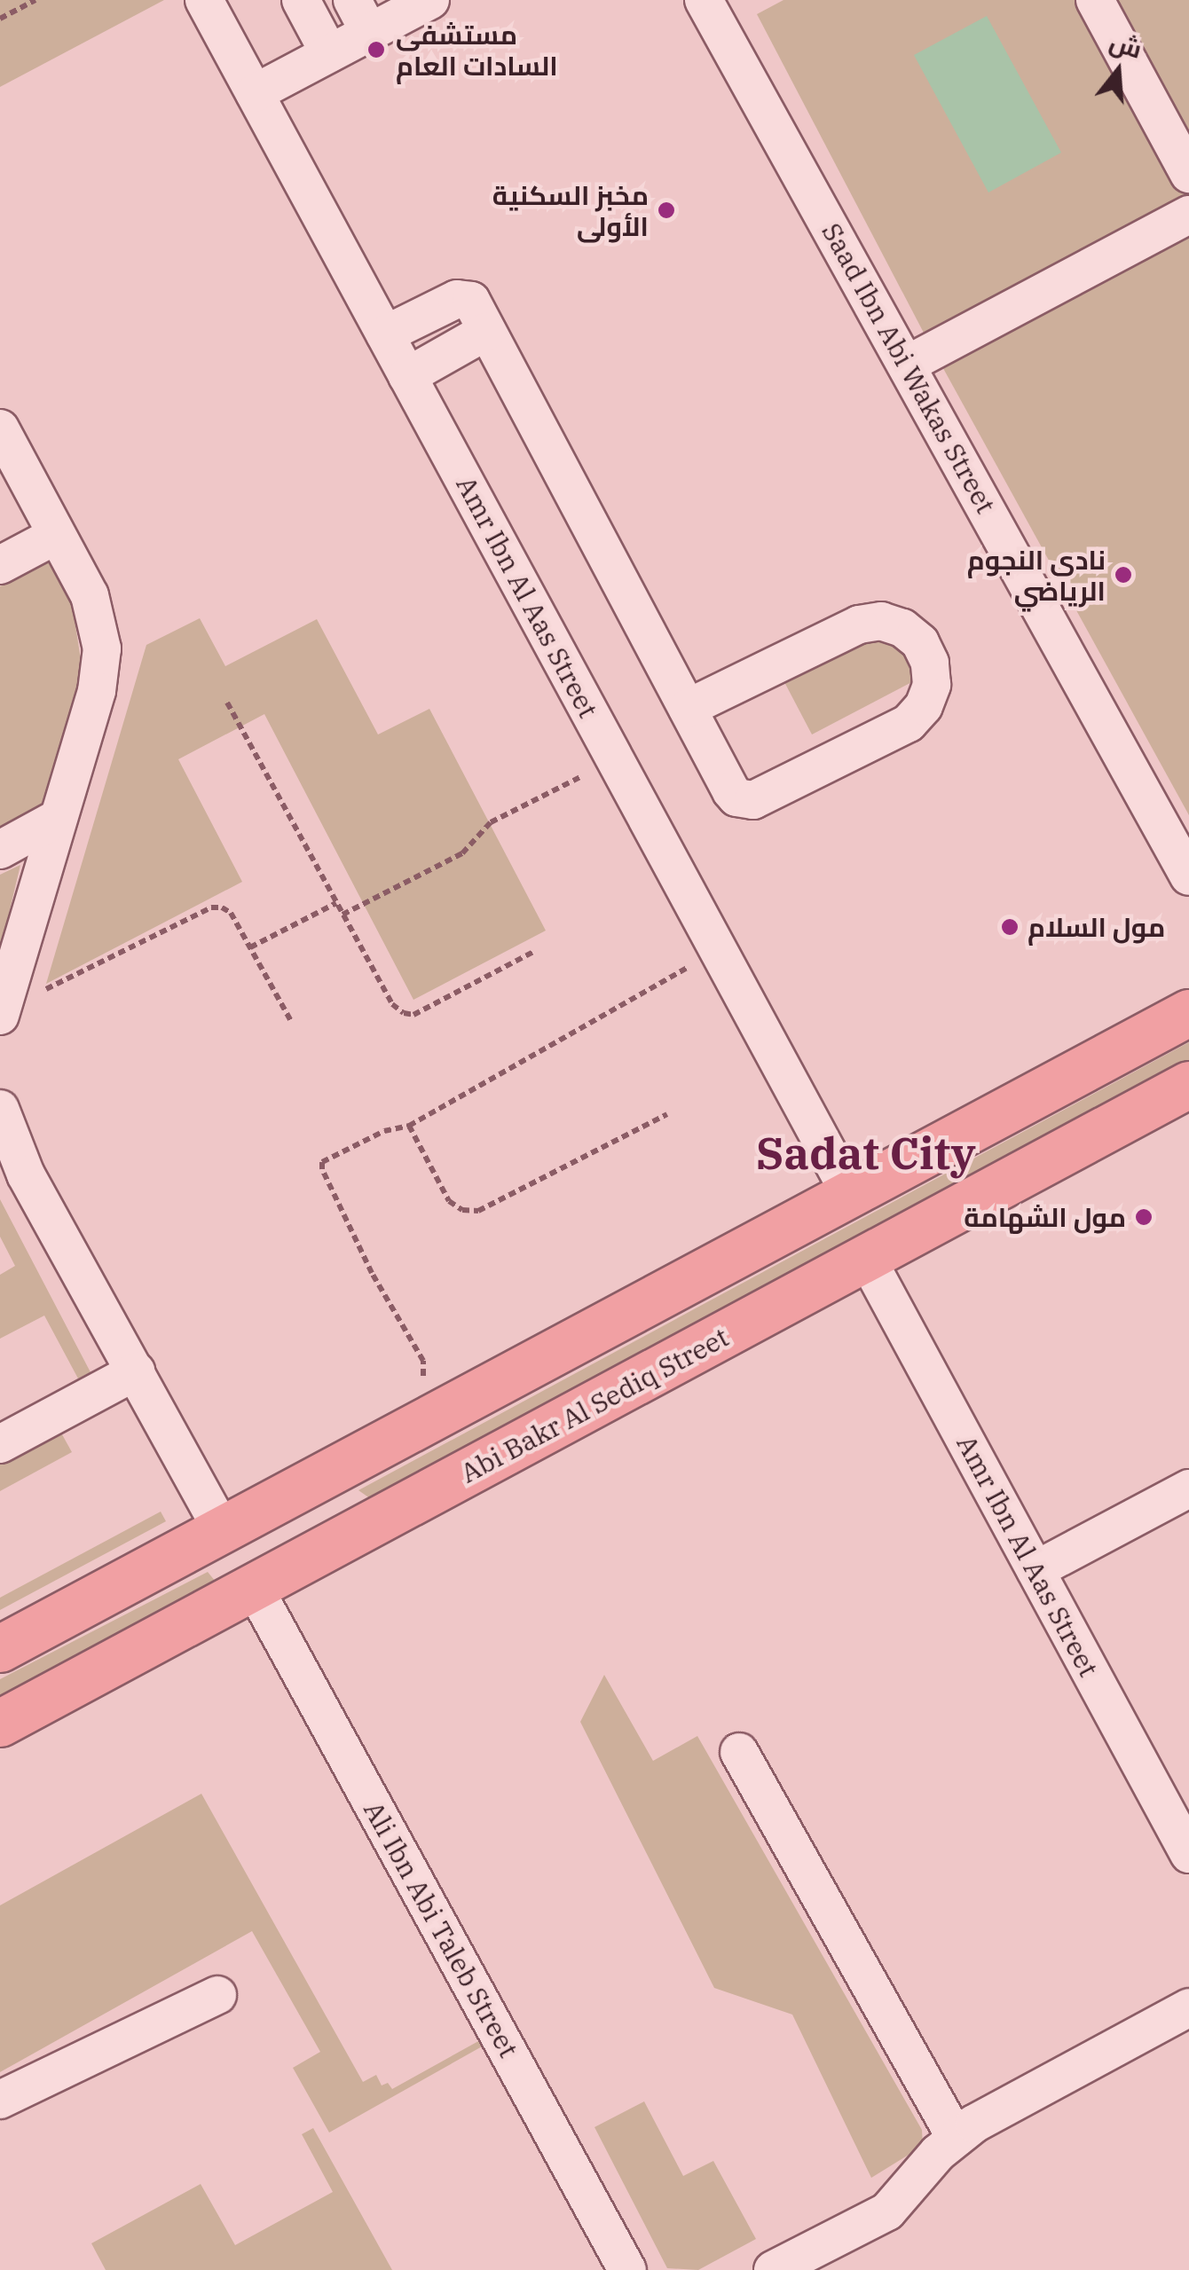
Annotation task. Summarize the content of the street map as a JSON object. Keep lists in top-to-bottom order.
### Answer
{
  "streets": {
    "main road": ["Abi Bakr Al Sediq Street"],
    "street": ["Saad Ibn Abi Wakas Street", "Amr Ibn Al Aas Street", "Ali Ibn Abi Taleb Street"]
  },
  "crossings": [
    ["Amr Ibn Al Aas Street", "Abi Bakr Al Sediq Street"],
    ["Abi Bakr Al Sediq Street", "Ali Ibn Abi Taleb Street"]
  ],
  "districts": ["Sadat City"],
  "places": [
    "مستشفى السادات العام",
    "مخبز السكنية الأولى",
    "نادي النجوم الرياضي",
    "مول السلام",
    "مول الشهامة"
  ],
  "north": "top"
}
